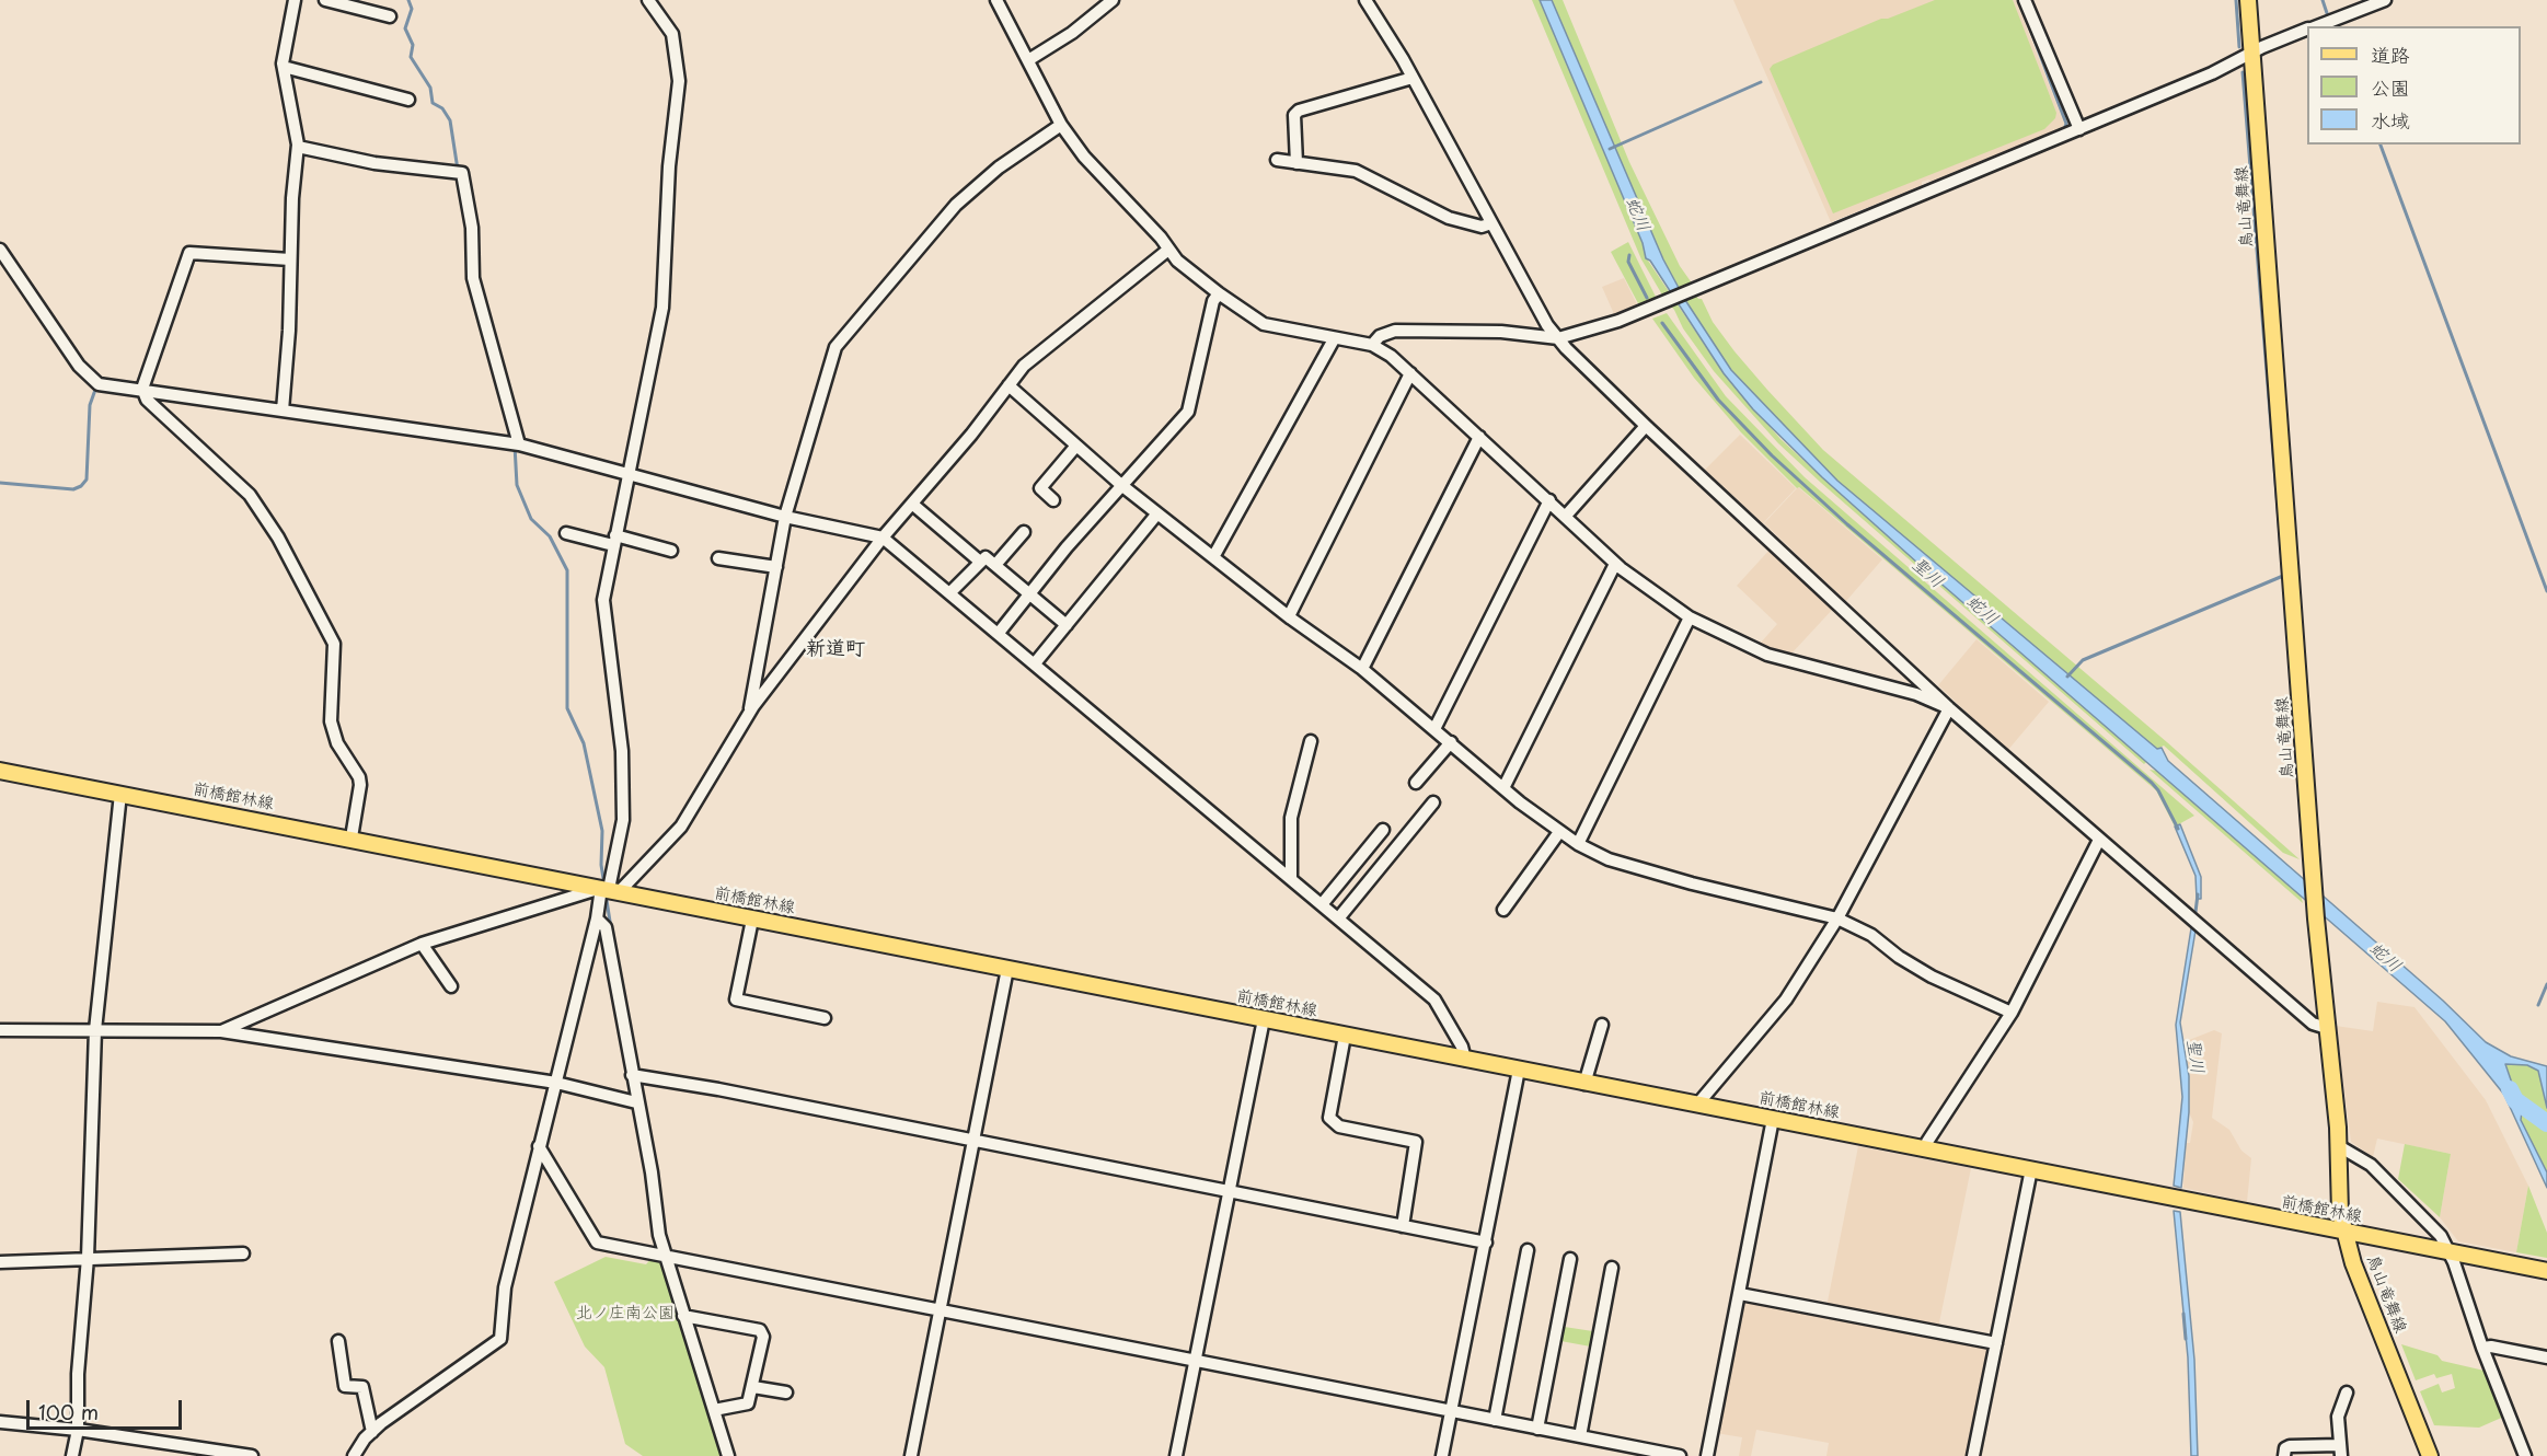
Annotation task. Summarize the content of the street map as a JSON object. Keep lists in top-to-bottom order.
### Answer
{
  "streets": {
    "main road": ["鳥山竜舞線", "前橋館林線"]
  },
  "crossings": [
    ["鳥山竜舞線", "前橋館林線"]
  ],
  "districts": ["新道町"],
  "water": ["蛇川", "聖川"],
  "parks": ["北ノ庄南公園"],
  "legend": ["道路", "公園", "水域"],
  "scale_bar": "100 m"
}
